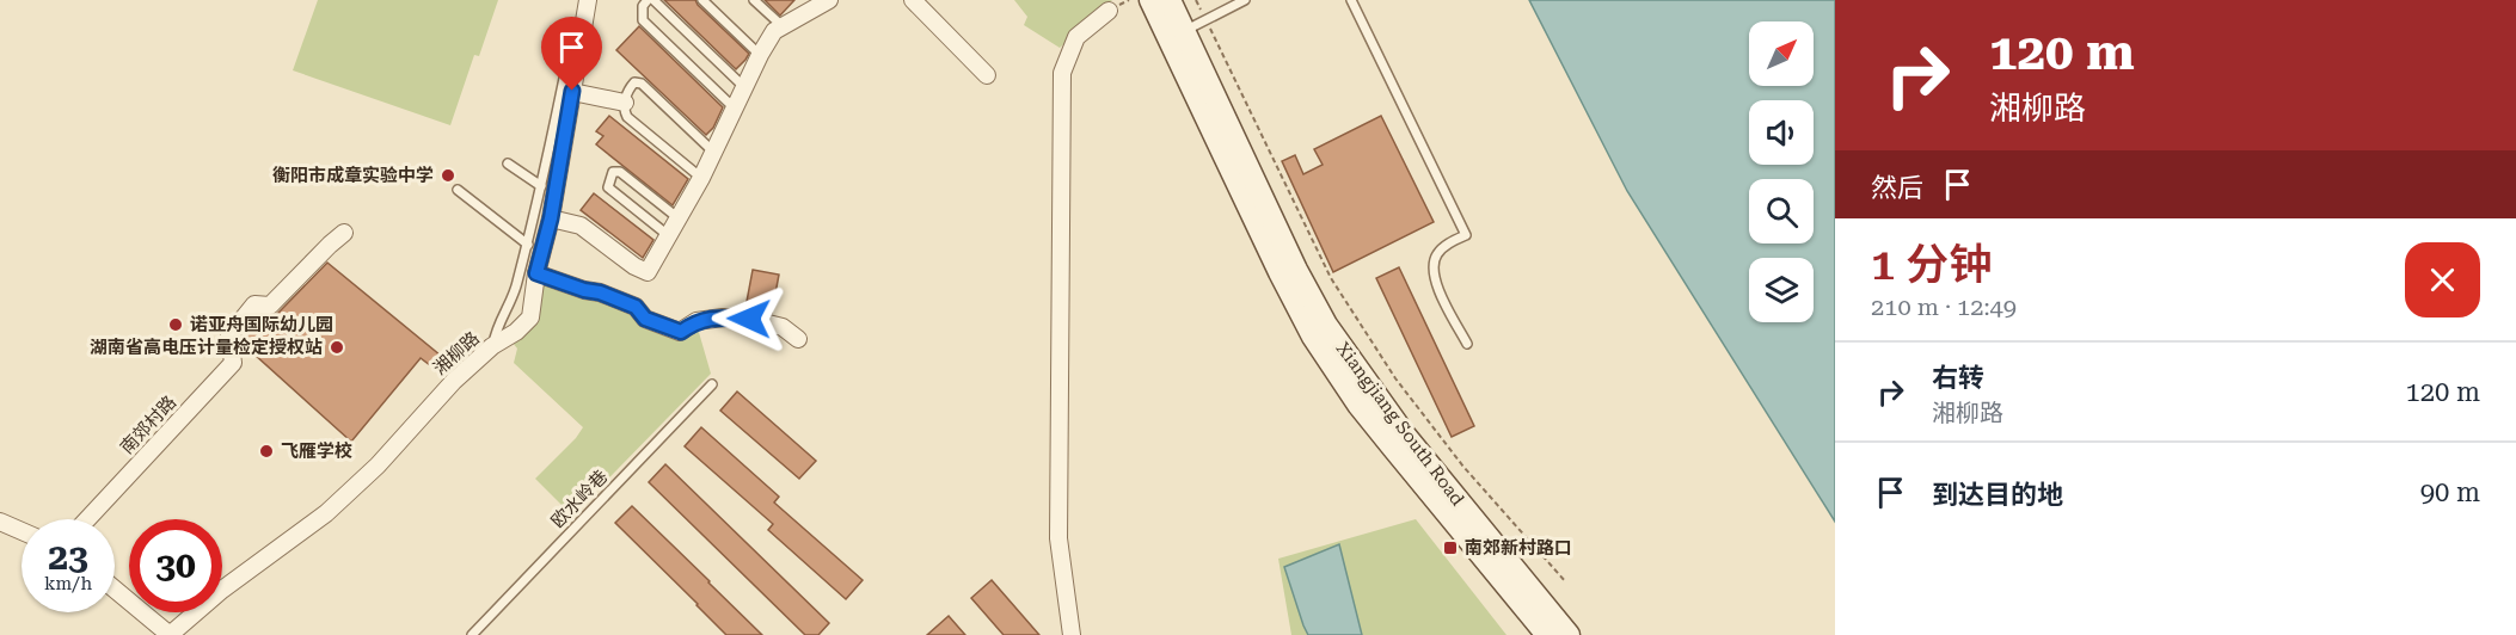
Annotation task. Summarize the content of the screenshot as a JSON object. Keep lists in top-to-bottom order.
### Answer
{
  "streets": {
    "main road": ["Xiangjiang South Road"],
    "street": ["湘柳路", "南郊村路"],
    "lane": ["欧水岭巷"]
  },
  "places": {
    "other": [
      "衡阳市成章实验中学",
      "诺亚舟国际幼儿园",
      "湖南省高电压计量检定授权站",
      "飞雁学校"
    ],
    "transit": ["南郊新村路口"]
  },
  "north": "top right",
  "page": {
    "turn": ["120 m", "湘柳路"],
    "then": "然后",
    "heading": ["1 分钟", "210 m · 12:49"],
    "list": [
      {
        "name": "右转",
        "note": "湘柳路",
        "value": "120 m"
      },
      {
        "name": "到达目的地",
        "value": "90 m"
      }
    ],
    "speed": "23 km/h",
    "limit": "30"
  }
}
